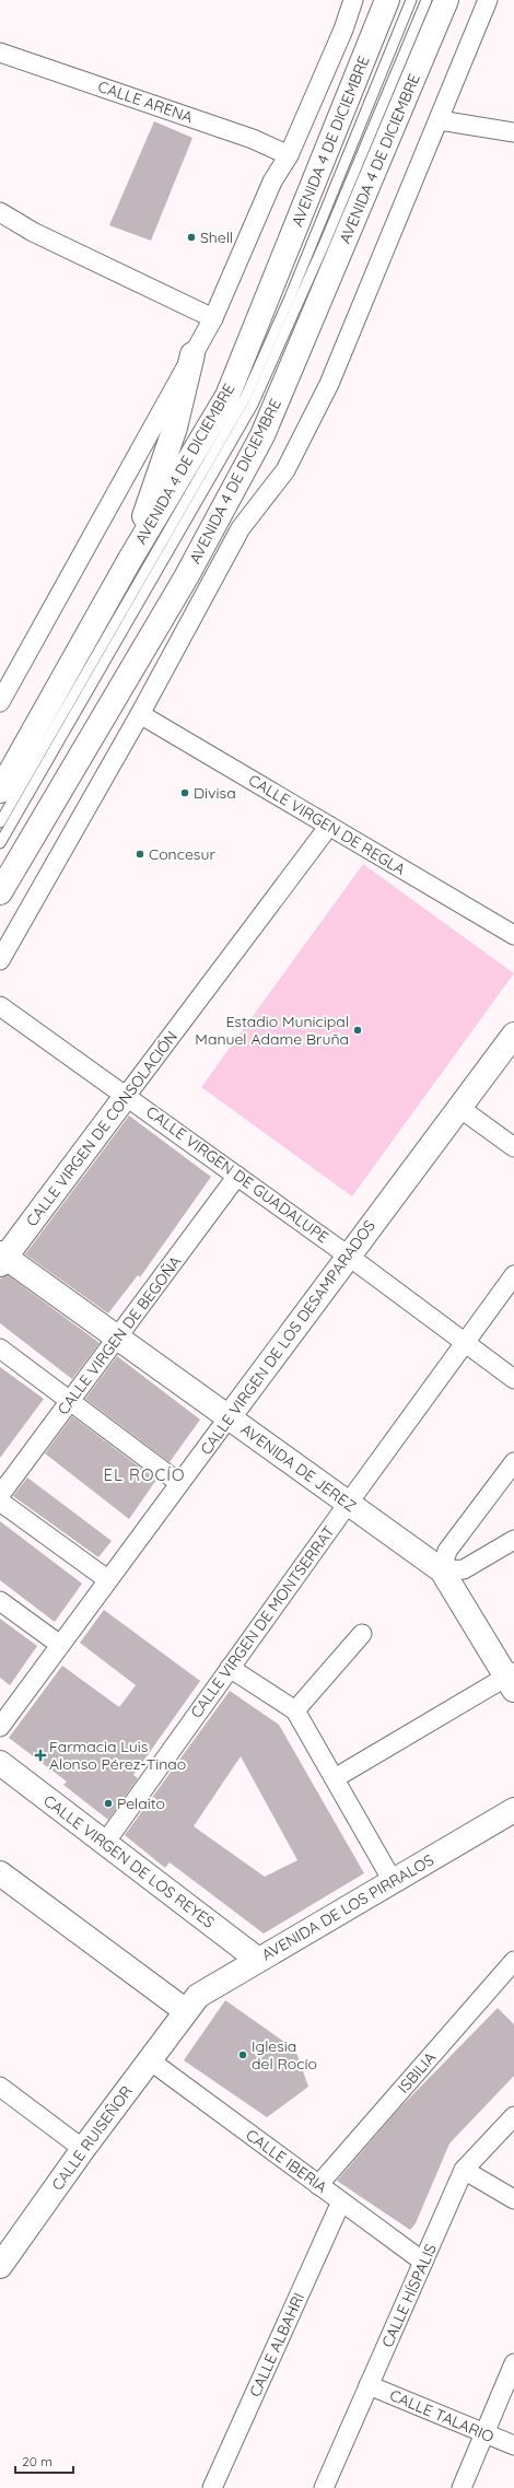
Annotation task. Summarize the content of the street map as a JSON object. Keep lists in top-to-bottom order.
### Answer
{
  "streets": {
    "street": [
      "CALLE ARENA",
      "AVENIDA 4 DE DICIEMBRE",
      "CALLE VIRGEN DE REGLA",
      "CALLE VIRGEN DE CONSOLACIÓN",
      "CALLE VIRGEN DE GUADALUPE",
      "CALLE VIRGEN DE BEGOÑA",
      "CALLE VIRGEN DE LOS DESAMPARADOS",
      "AVENIDA DE JEREZ",
      "CALLE VIRGEN DE MONTSERRAT",
      "CALLE VIRGEN DE LOS REYES",
      "AVENIDA DE LOS PIRRALOS",
      "ISBILIA",
      "CALLE RUISEÑOR",
      "CALLE IBERIA",
      "CALLE HÍSPALIS",
      "CALLE ALBAHRI",
      "CALLE TALARIO"
    ]
  },
  "crossings": [
    ["CALLE VIRGEN DE REGLA", "CALLE VIRGEN DE CONSOLACIÓN"],
    ["CALLE VIRGEN DE CONSOLACIÓN", "CALLE VIRGEN DE GUADALUPE"],
    ["CALLE VIRGEN DE CONSOLACIÓN", "AVENIDA DE JEREZ"],
    ["CALLE VIRGEN DE GUADALUPE", "CALLE VIRGEN DE BEGOÑA"],
    ["CALLE VIRGEN DE GUADALUPE", "CALLE VIRGEN DE LOS DESAMPARADOS"],
    ["CALLE VIRGEN DE GUADALUPE", "CALLE VIRGEN DE MONTSERRAT"],
    ["CALLE VIRGEN DE BEGOÑA", "AVENIDA DE JEREZ"],
    ["CALLE VIRGEN DE LOS DESAMPARADOS", "AVENIDA DE JEREZ"],
    ["AVENIDA DE JEREZ", "CALLE VIRGEN DE MONTSERRAT"],
    ["CALLE VIRGEN DE MONTSERRAT", "CALLE VIRGEN DE LOS REYES"],
    ["CALLE VIRGEN DE LOS REYES", "AVENIDA DE LOS PIRRALOS"],
    ["AVENIDA DE LOS PIRRALOS", "CALLE RUISEÑOR"],
    ["ISBILIA", "CALLE IBERIA"],
    ["CALLE RUISEÑOR", "CALLE IBERIA"],
    ["CALLE IBERIA", "CALLE HÍSPALIS"],
    ["CALLE IBERIA", "CALLE ALBAHRI"],
    ["CALLE HÍSPALIS", "CALLE TALARIO"]
  ],
  "districts": ["EL ROCÍO"],
  "places": {
    "other": [
      "Shell",
      "Divisa",
      "Concesur",
      "Estadio Municipal Manuel Adame Bruña",
      "Pelaito",
      "Iglesia del Rocío"
    ],
    "health": ["Farmacia Luis Alonso Pérez-Tinao"]
  },
  "scale_bar": "20 m"
}
